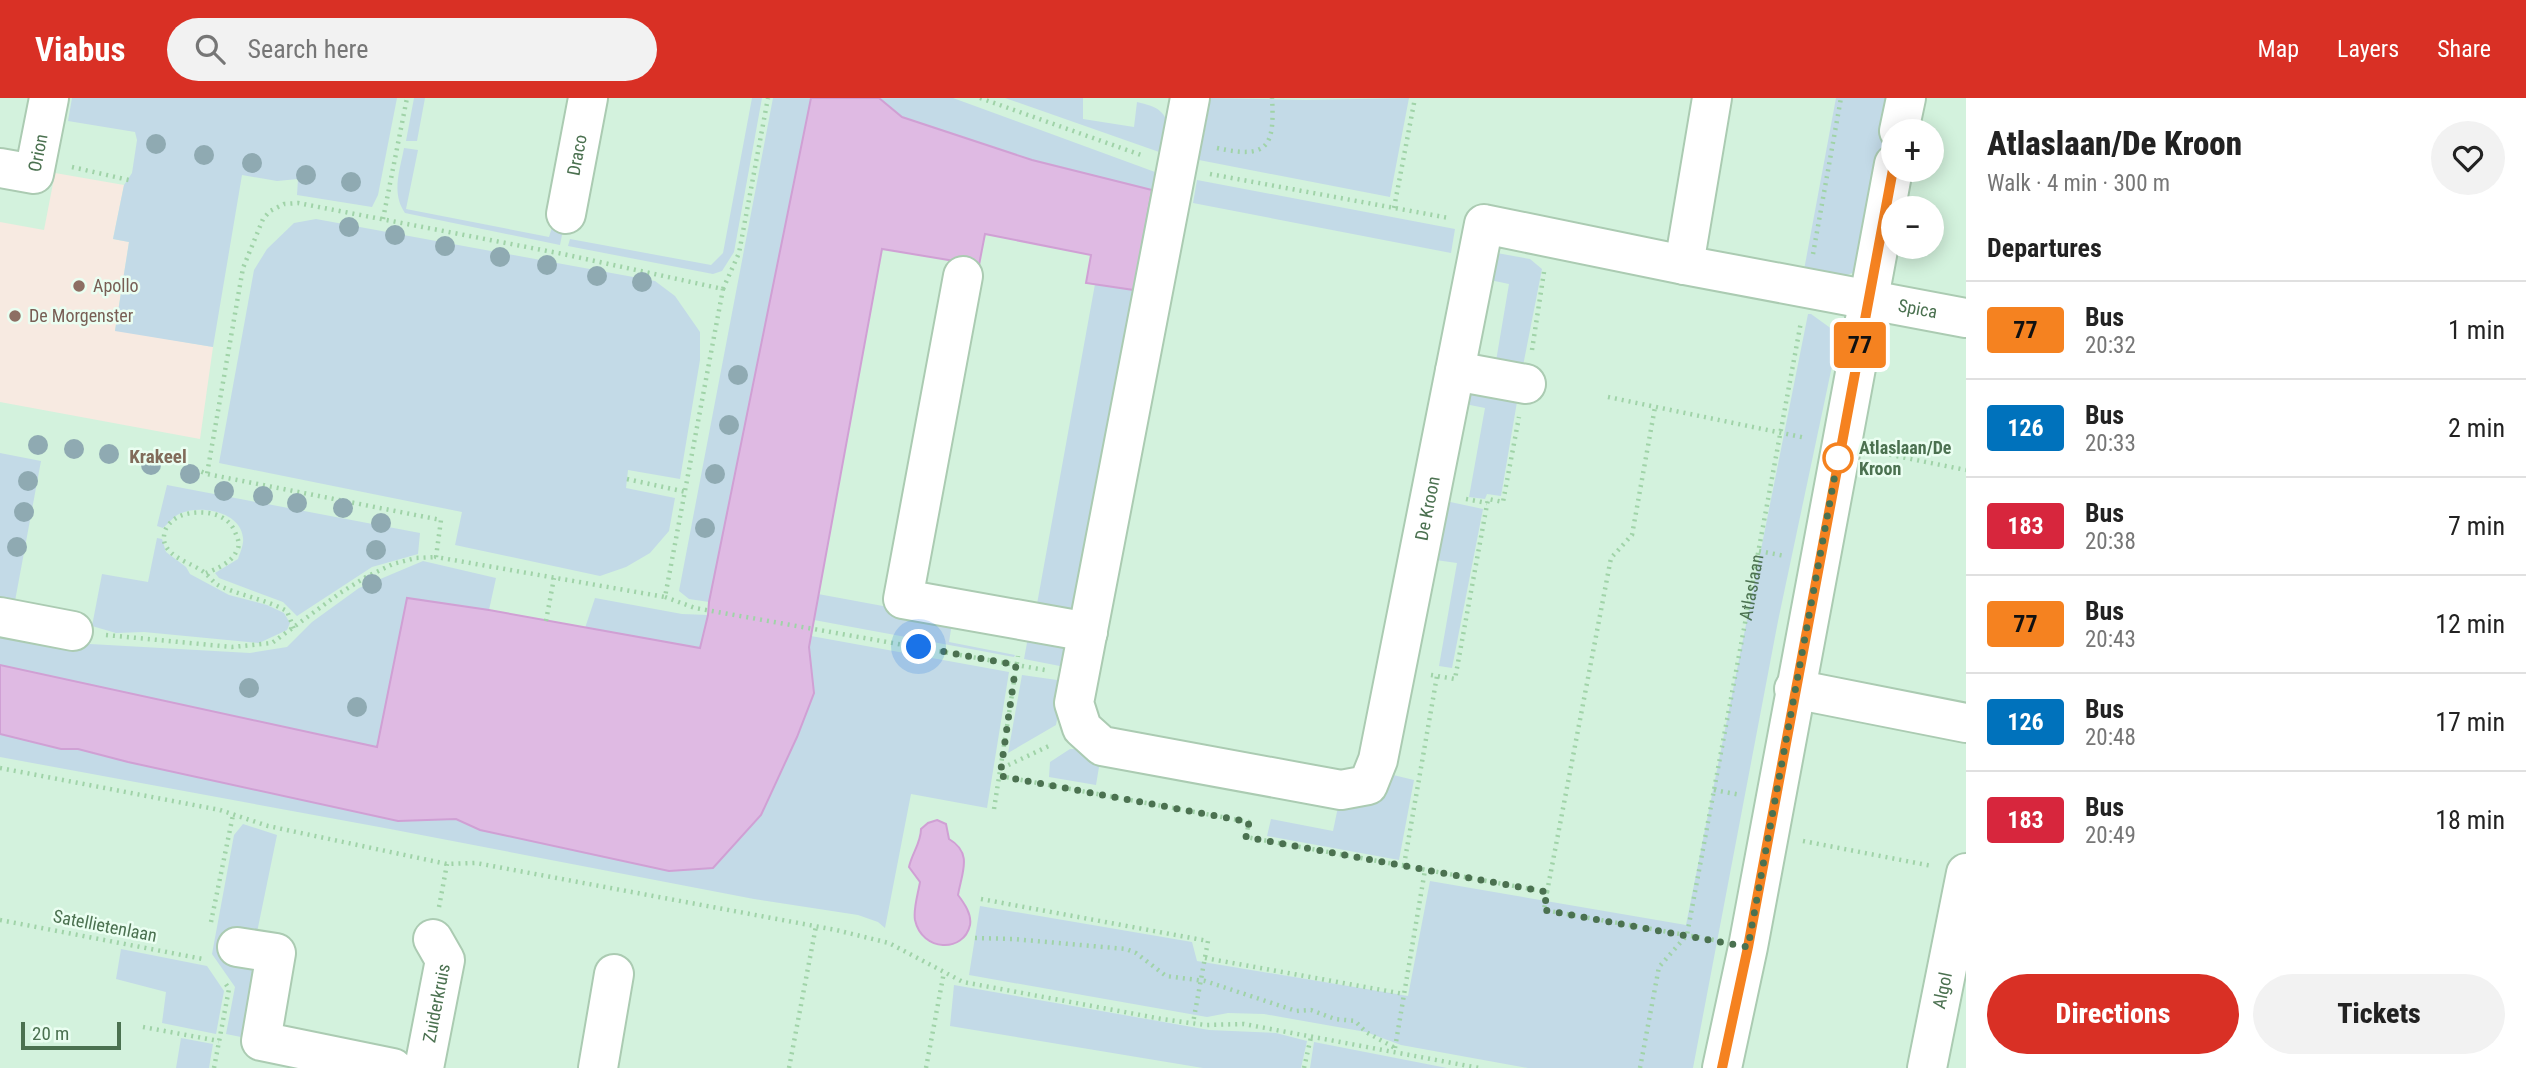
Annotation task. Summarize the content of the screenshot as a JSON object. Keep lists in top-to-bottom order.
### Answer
{
  "streets": {
    "street": [
      "Orion",
      "Draco",
      "Spica",
      "De Kroon",
      "Algol",
      "Zuiderkruis"
    ],
    "path": ["Atlaslaan", "Satellietenlaan"]
  },
  "districts": ["Krakeel"],
  "places": ["Apollo", "De Morgenster", "Atlaslaan/De Kroon"],
  "lines": ["bus line 77"],
  "scale_bar": "20 m",
  "page": {
    "header": "Viabus",
    "search": "Search here",
    "nav": ["Map", "Layers", "Share"],
    "on_map": "77",
    "heading": [
      ["Atlaslaan/De Kroon", "Walk · 4 min · 300 m"],
      "Departures"
    ],
    "map_buttons": ["+", "−"],
    "list": [
      {
        "mark": "77",
        "name": "Bus",
        "note": "20:32",
        "value": "1 min"
      },
      {
        "mark": "126",
        "name": "Bus",
        "note": "20:33",
        "value": "2 min"
      },
      {
        "mark": "183",
        "name": "Bus",
        "note": "20:38",
        "value": "7 min"
      },
      {
        "mark": "77",
        "name": "Bus",
        "note": "20:43",
        "value": "12 min"
      },
      {
        "mark": "126",
        "name": "Bus",
        "note": "20:48",
        "value": "17 min"
      },
      {
        "mark": "183",
        "name": "Bus",
        "note": "20:49",
        "value": "18 min"
      }
    ],
    "buttons": ["Directions", "Tickets"],
    "scale": "20 m"
  }
}
